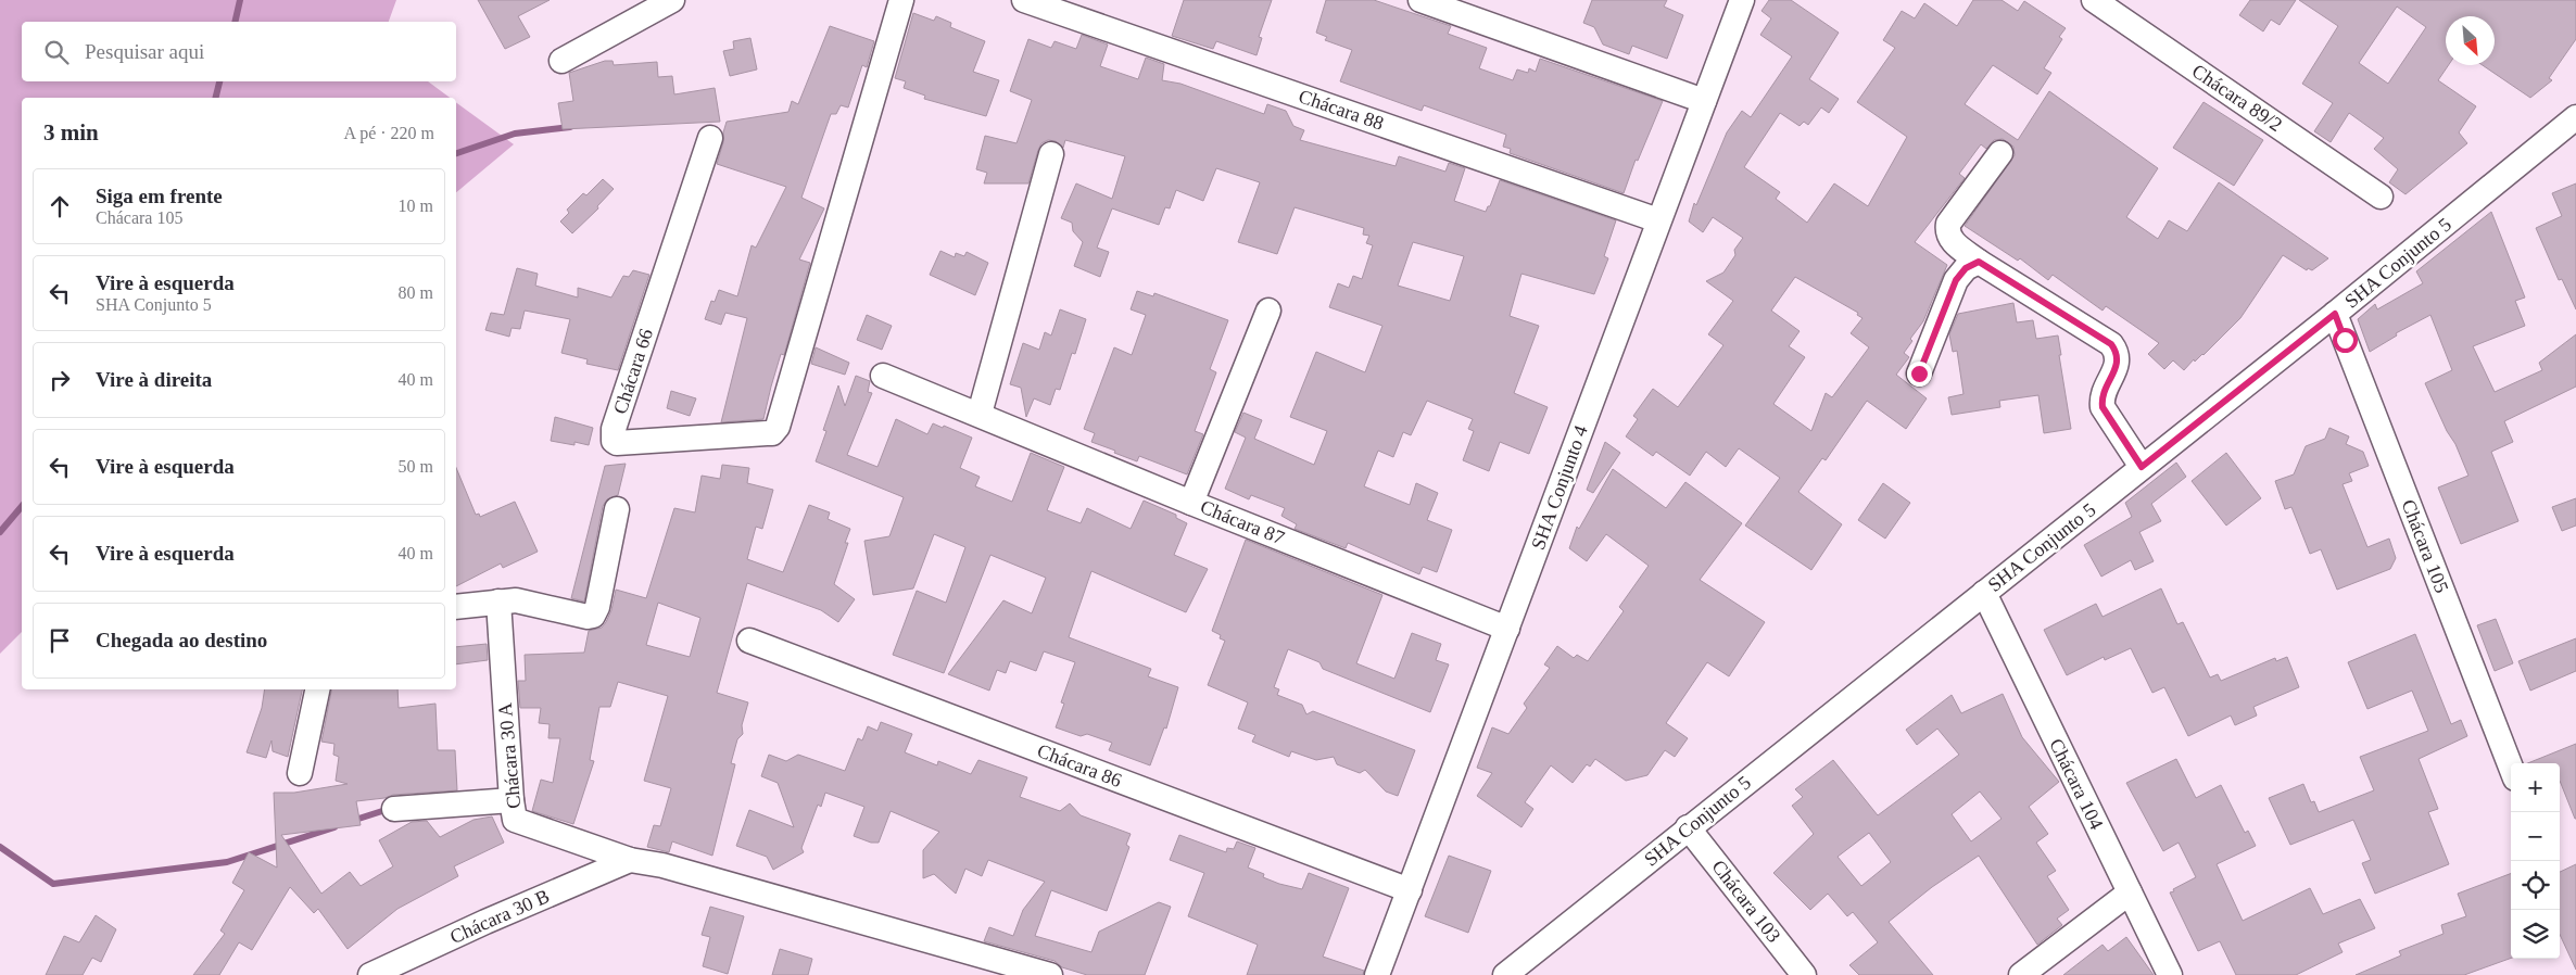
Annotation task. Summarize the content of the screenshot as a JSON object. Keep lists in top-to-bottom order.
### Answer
{
  "streets": {
    "street": [
      "Chácara 89/2",
      "Chácara 88",
      "SHA Conjunto 5",
      "Chácara 66",
      "SHA Conjunto 4",
      "Chácara 87",
      "Chácara 105",
      "Chácara 30 A",
      "Chácara 86",
      "Chácara 104",
      "Chácara 103",
      "Chácara 30 B"
    ]
  },
  "crossings": [
    ["Chácara 88", "SHA Conjunto 4"],
    ["SHA Conjunto 5", "Chácara 105"],
    ["SHA Conjunto 5", "Chácara 104"],
    ["SHA Conjunto 5", "Chácara 103"],
    ["SHA Conjunto 4", "Chácara 87"],
    ["SHA Conjunto 4", "Chácara 86"],
    ["Chácara 30 A", "Chácara 30 B"]
  ],
  "north": "bottom right",
  "page": {
    "search": "Pesquisar aqui",
    "heading": ["3 min", "A pé · 220 m"],
    "list": [
      ["Siga em frente", "Chácara 105", "10 m"],
      ["Vire à esquerda", "SHA Conjunto 5", "80 m"],
      ["Vire à direita", "40 m"],
      ["Vire à esquerda", "50 m"],
      ["Vire à esquerda", "40 m"],
      "Chegada ao destino"
    ],
    "map_buttons": ["+", "−"]
  }
}
